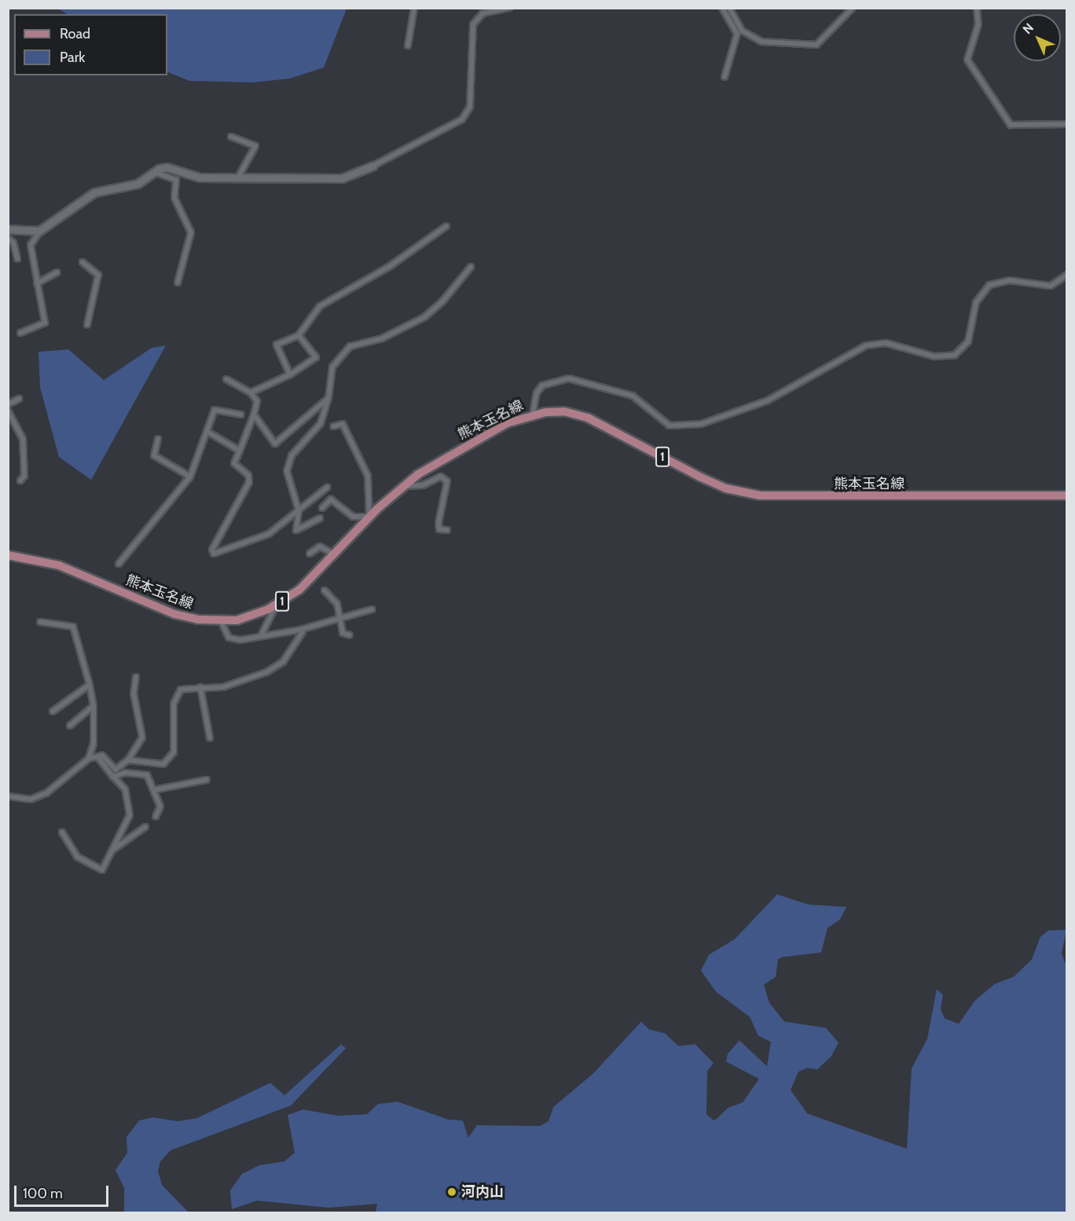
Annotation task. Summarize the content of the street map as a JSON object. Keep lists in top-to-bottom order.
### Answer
{
  "streets": {
    "main road": ["熊本玉名線", "1"]
  },
  "places": ["河内山"],
  "legend": ["Road", "Park"],
  "scale_bar": "100 m",
  "north": "top left"
}
